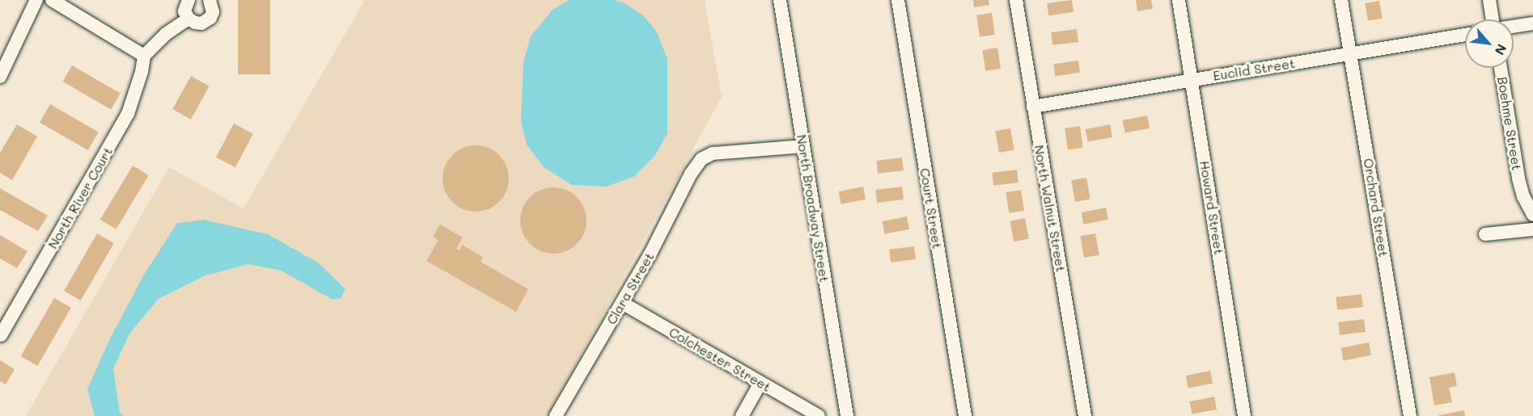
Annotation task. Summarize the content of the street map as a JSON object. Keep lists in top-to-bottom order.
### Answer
{
  "streets": {
    "street": [
      "Euclid Street",
      "Boehme Street",
      "North River Court",
      "Howard Street",
      "Orchard Street",
      "North Broadway Street",
      "Court Street",
      "North Walnut Street",
      "Clara Street",
      "Colchester Street"
    ]
  },
  "crossings": [
    ["Euclid Street", "Howard Street"],
    ["Euclid Street", "Orchard Street"],
    ["Euclid Street", "North Walnut Street"],
    ["North Broadway Street", "Clara Street"],
    ["Clara Street", "Colchester Street"]
  ],
  "north": "bottom right"
}
